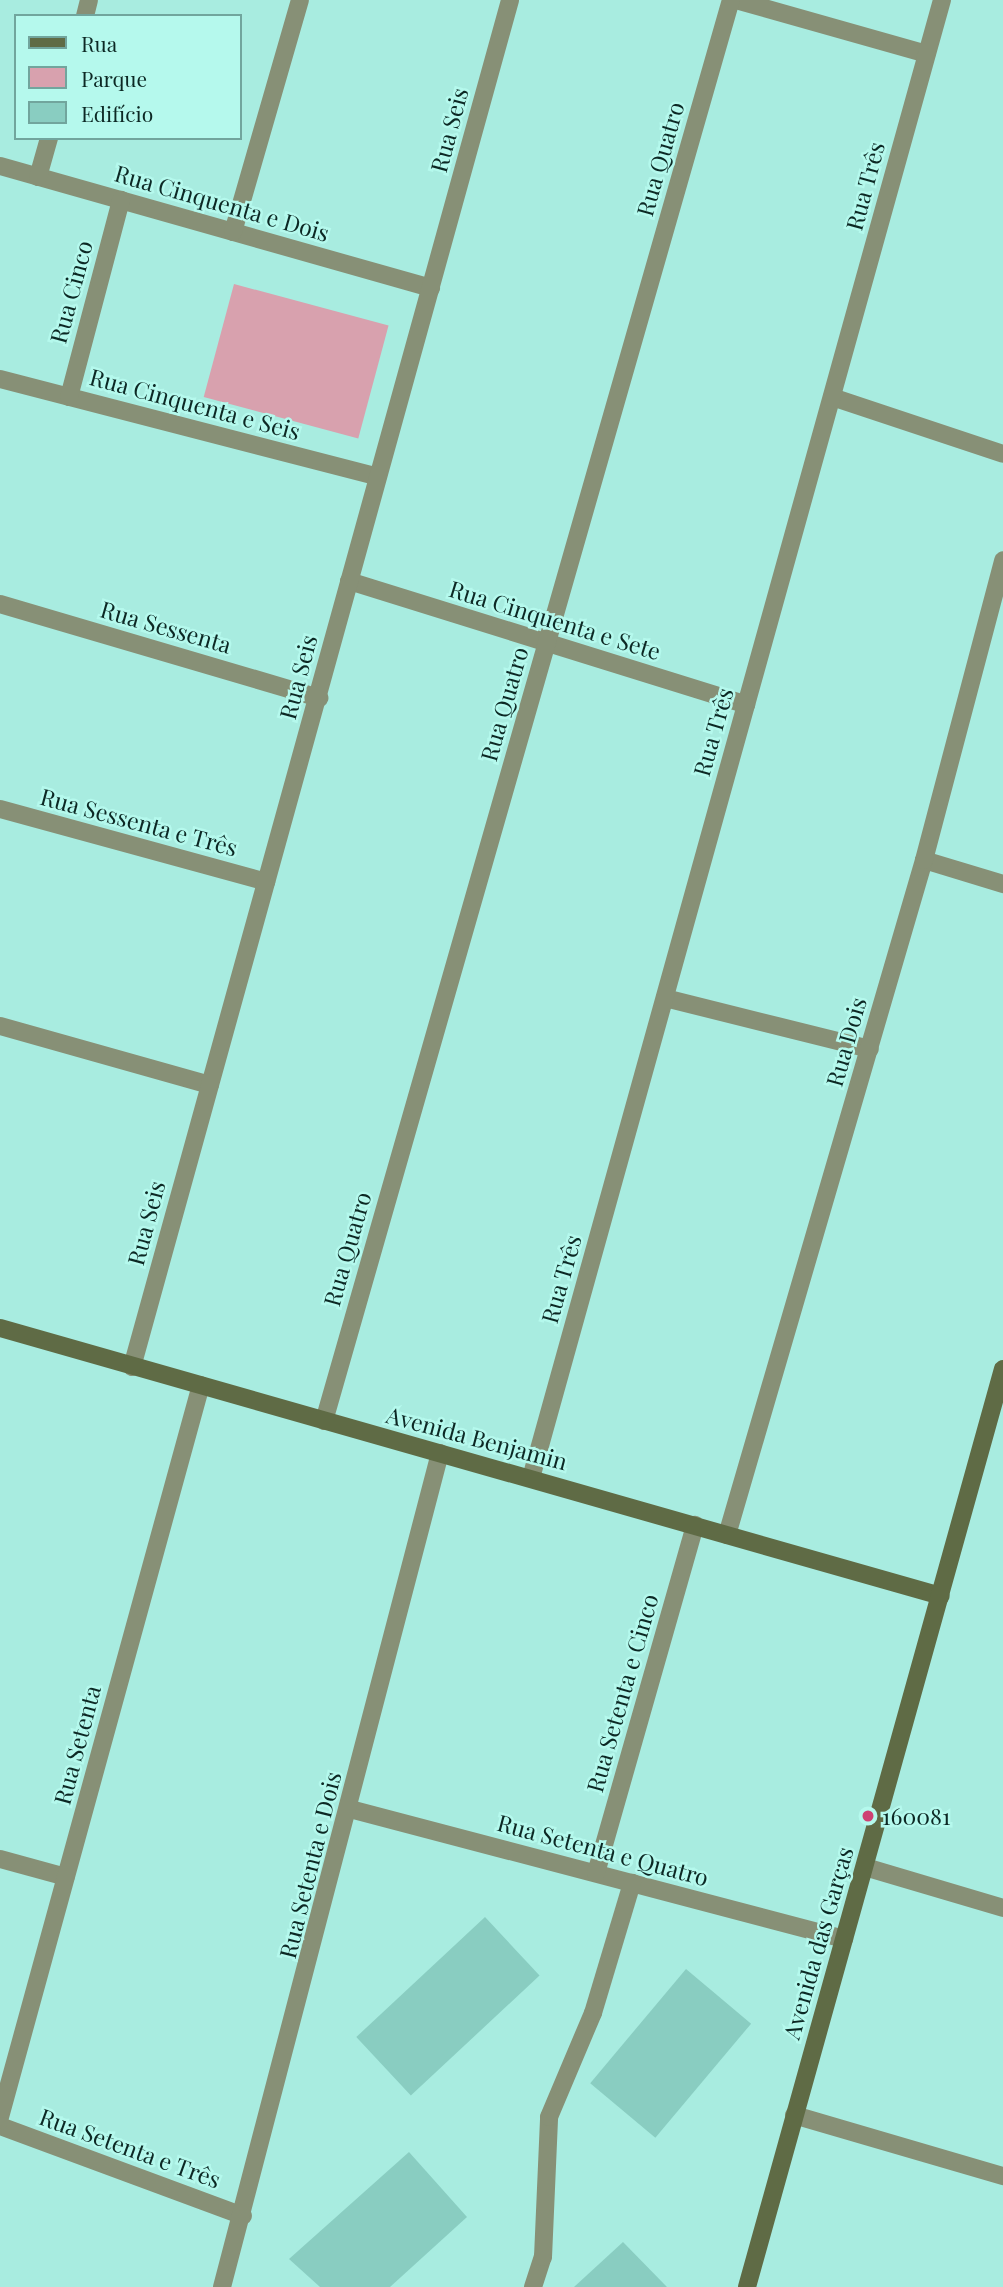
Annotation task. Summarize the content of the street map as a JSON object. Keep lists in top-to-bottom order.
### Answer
{
  "streets": {
    "street": [
      "Rua Seis",
      "Rua Quatro",
      "Rua Três",
      "Rua Cinquenta e Dois",
      "Rua Cinco",
      "Rua Cinquenta e Seis",
      "Rua Cinquenta e Sete",
      "Rua Sessenta",
      "Rua Sessenta e Três",
      "Rua Dois",
      "Avenida Benjamin",
      "Rua Setenta e Cinco",
      "Rua Setenta",
      "Rua Setenta e Quatro",
      "Rua Setenta e Dois",
      "Avenida das Garças",
      "Rua Setenta e Três"
    ]
  },
  "crossings": [
    ["Rua Seis", "Rua Cinquenta e Dois"],
    ["Rua Seis", "Rua Cinquenta e Seis"],
    ["Rua Seis", "Rua Cinquenta e Sete"],
    ["Rua Seis", "Rua Sessenta"],
    ["Rua Seis", "Rua Sessenta e Três"],
    ["Rua Seis", "Avenida Benjamin"],
    ["Rua Quatro", "Rua Cinquenta e Sete"],
    ["Rua Quatro", "Avenida Benjamin"],
    ["Rua Três", "Rua Cinquenta e Sete"],
    ["Rua Três", "Avenida Benjamin"],
    ["Rua Cinquenta e Dois", "Rua Cinco"],
    ["Rua Cinco", "Rua Cinquenta e Seis"],
    ["Rua Dois", "Avenida Benjamin"],
    ["Avenida Benjamin", "Rua Setenta e Cinco"],
    ["Avenida Benjamin", "Rua Setenta"],
    ["Avenida Benjamin", "Rua Setenta e Dois"],
    ["Avenida Benjamin", "Avenida das Garças"],
    ["Rua Setenta e Cinco", "Rua Setenta e Quatro"],
    ["Rua Setenta e Quatro", "Rua Setenta e Dois"],
    ["Rua Setenta e Quatro", "Avenida das Garças"],
    ["Rua Setenta e Dois", "Rua Setenta e Três"]
  ],
  "places": ["160081"],
  "legend": ["Rua", "Parque", "Edifício"]
}
